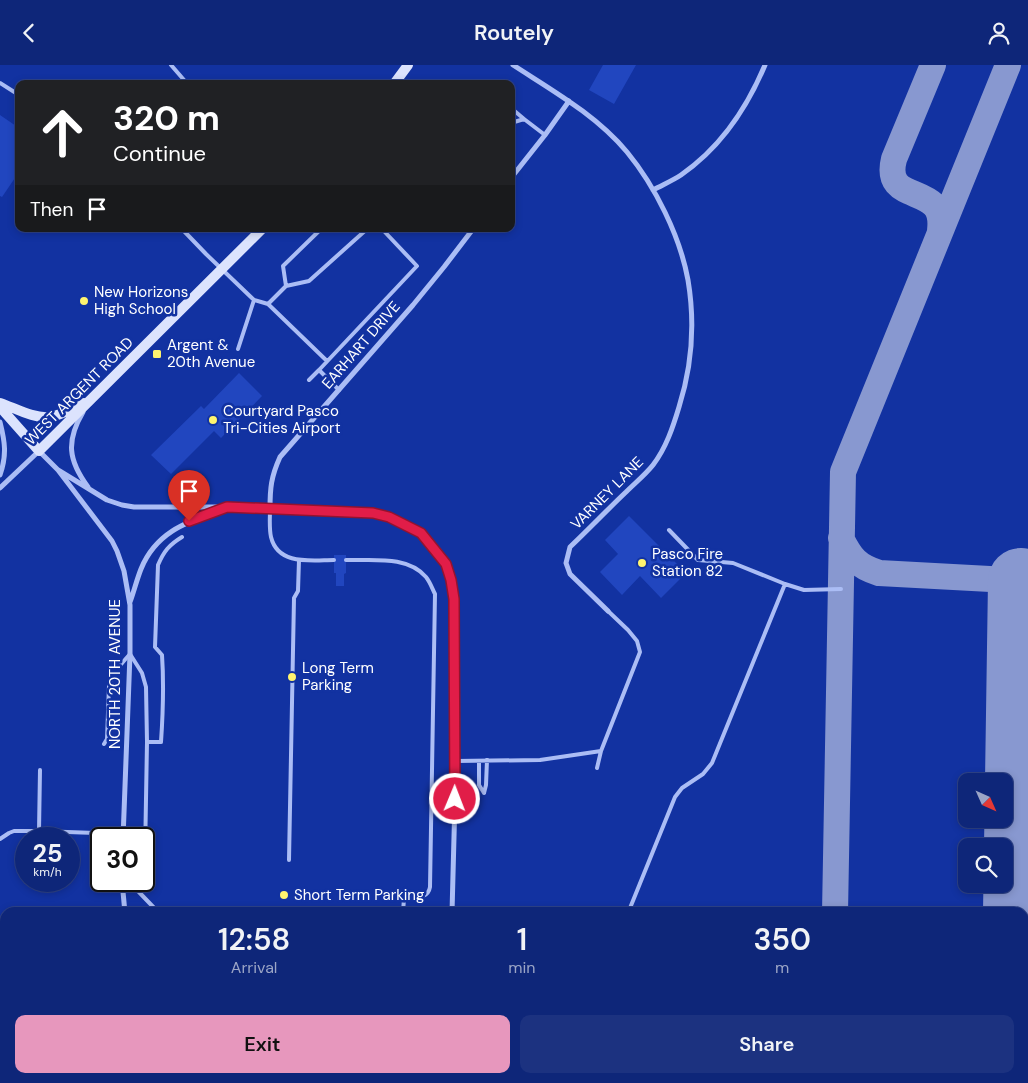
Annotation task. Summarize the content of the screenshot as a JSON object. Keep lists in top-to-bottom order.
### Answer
{
  "streets": {
    "main road": ["WEST ARGENT ROAD"],
    "street": ["EARHART DRIVE", "VARNEY LANE", "NORTH 20TH AVENUE"]
  },
  "crossings": [
    ["EARHART DRIVE", "NORTH 20TH AVENUE"],
    ["WEST ARGENT ROAD", "NORTH 20TH AVENUE"]
  ],
  "places": {
    "other": [
      "New Horizons High School",
      "Courtyard Pasco Tri-Cities Airport",
      "Pasco Fire Station 82",
      "Long Term Parking",
      "Short Term Parking"
    ],
    "transit": ["Argent & 20th Avenue"]
  },
  "north": "bottom right",
  "page": {
    "header": "Routely",
    "turn": ["320 m", "Continue"],
    "then": "Then",
    "speed": "25 km/h",
    "limit": "30",
    "eta": [
      "12:58",
      "Arrival",
      "1",
      "min",
      "350",
      "m"
    ],
    "buttons": ["Exit", "Share"]
  }
}
